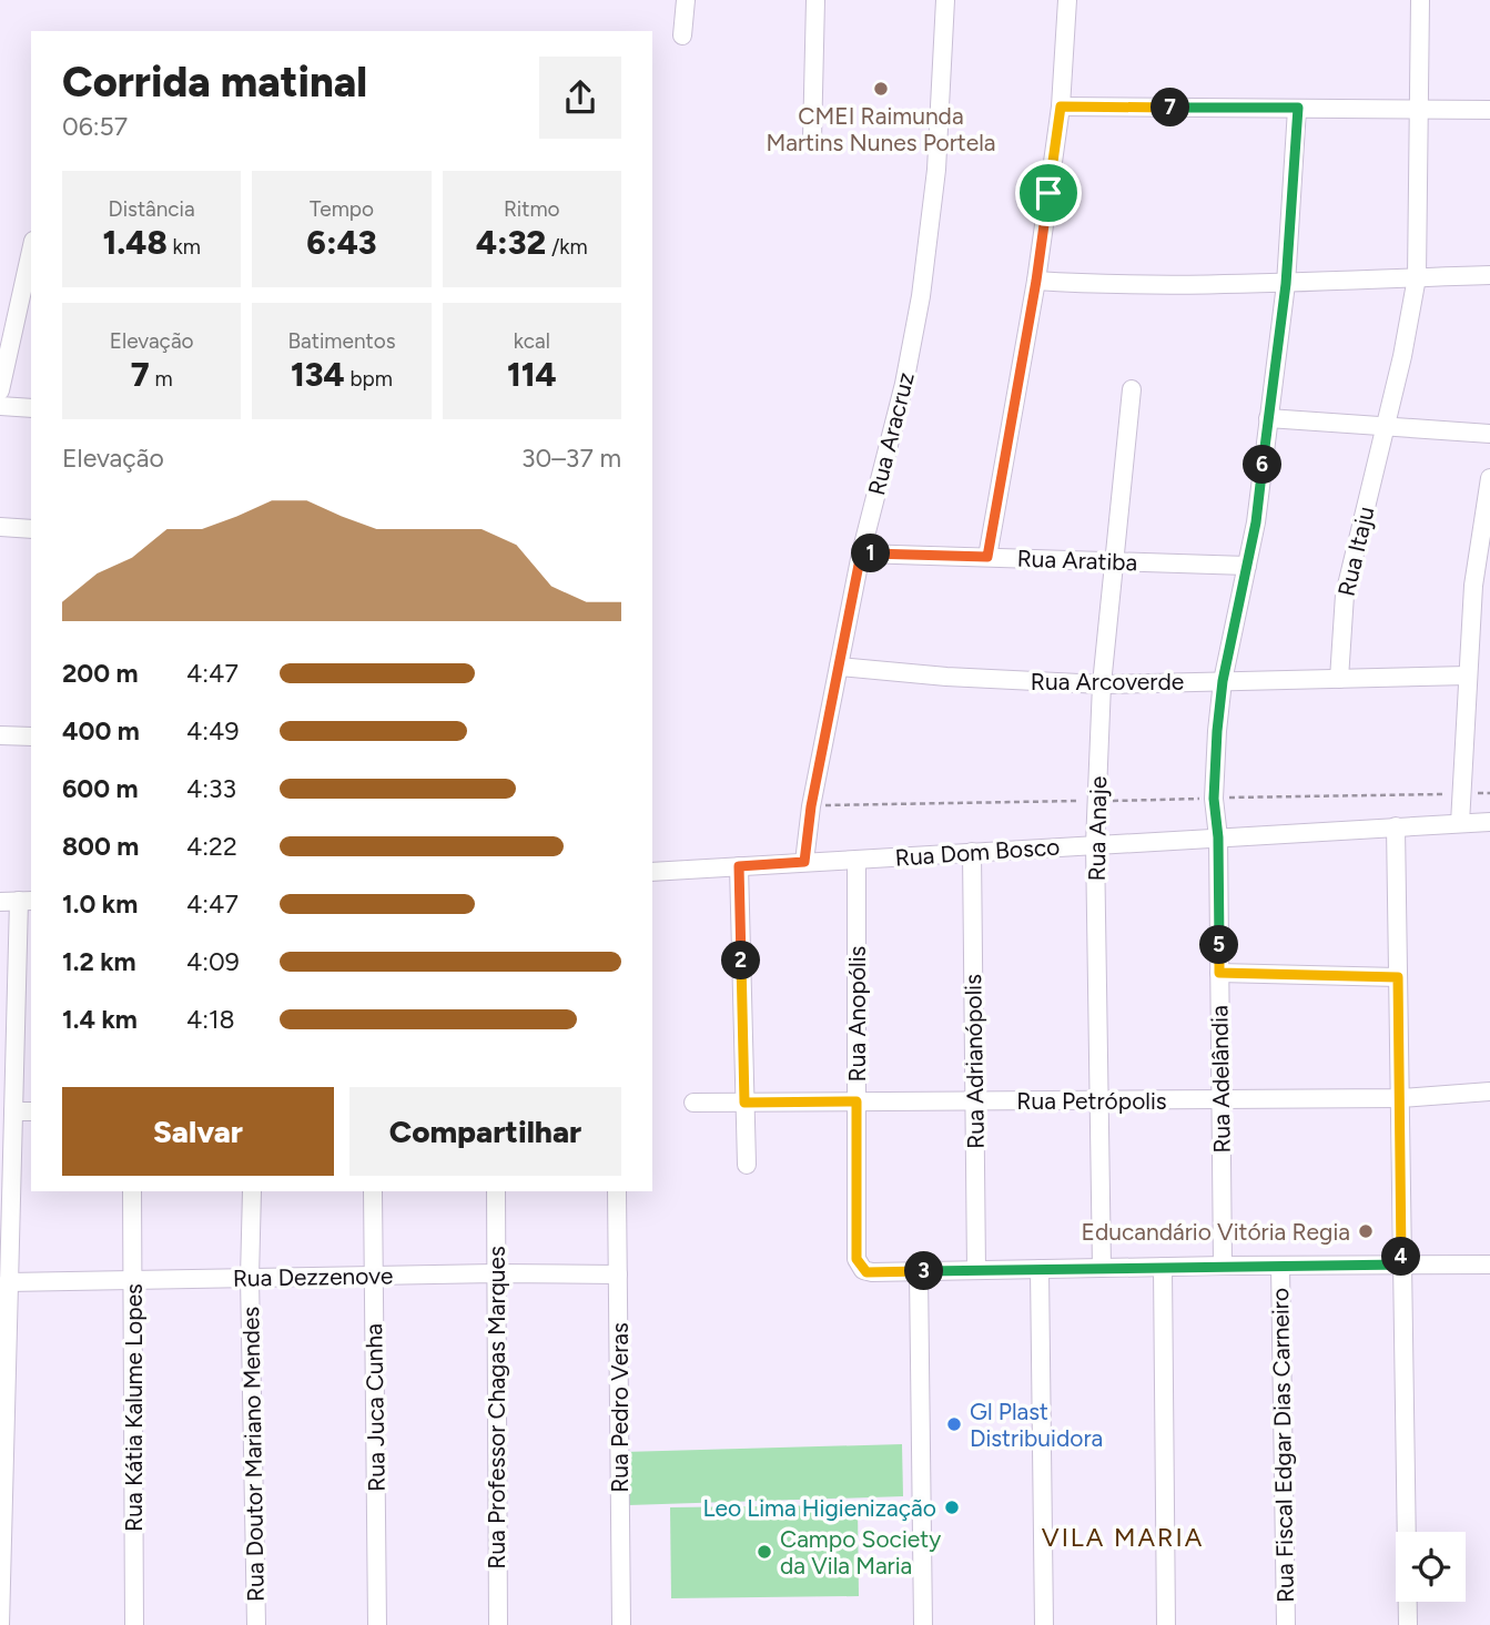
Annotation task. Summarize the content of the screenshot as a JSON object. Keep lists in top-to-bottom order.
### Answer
{
  "streets": {
    "street": [
      "Rua Aracruz",
      "Rua Itaju",
      "Rua Aratiba",
      "Rua Arcoverde",
      "Rua Anaje",
      "Rua Dom Bosco",
      "Rua Anopólis",
      "Rua Adrianópolis",
      "Rua Adelândia",
      "Rua Petrópolis",
      "Rua Dezzenove",
      "Rua Kátia Kalume Lopes",
      "Rua Juca Cunha",
      "Rua Professor Chagas Marques",
      "Rua Pedro Veras",
      "Rua Fiscal Edgar Dias Carneiro",
      "Rua Doutor Mariano Mendes"
    ]
  },
  "crossings": [
    ["Rua Aracruz", "Rua Aratiba"],
    ["Rua Aracruz", "Rua Arcoverde"],
    ["Rua Aracruz", "Rua Dom Bosco"],
    ["Rua Itaju", "Rua Arcoverde"],
    ["Rua Aratiba", "Rua Anaje"],
    ["Rua Aratiba", "Rua Adelândia"],
    ["Rua Arcoverde", "Rua Anaje"],
    ["Rua Arcoverde", "Rua Adelândia"],
    ["Rua Anaje", "Rua Dom Bosco"],
    ["Rua Anaje", "Rua Petrópolis"],
    ["Rua Dom Bosco", "Rua Anopólis"],
    ["Rua Dom Bosco", "Rua Adrianópolis"],
    ["Rua Dom Bosco", "Rua Adelândia"],
    ["Rua Anopólis", "Rua Petrópolis"],
    ["Rua Adrianópolis", "Rua Petrópolis"],
    ["Rua Adelândia", "Rua Petrópolis"],
    ["Rua Dezzenove", "Rua Kátia Kalume Lopes"],
    ["Rua Dezzenove", "Rua Juca Cunha"],
    ["Rua Dezzenove", "Rua Professor Chagas Marques"],
    ["Rua Dezzenove", "Rua Pedro Veras"],
    ["Rua Dezzenove", "Rua Doutor Mariano Mendes"]
  ],
  "districts": ["VILA MARIA"],
  "places": [
    "CMEI Raimunda Martins Nunes Portela",
    "Educandário Vitória Regia",
    "Gl Plast Distribuidora",
    "Leo Lima Higienização",
    "Campo Society da Vila Maria"
  ],
  "page": {
    "heading": ["Corrida matinal", "06:57"],
    "pins": [
      "7",
      "6",
      "1",
      "5",
      "2",
      "4",
      "3"
    ],
    "stats": [
      ["Distância", "1.48 km"],
      ["Tempo", "6:43"],
      ["Ritmo", "4:32 /km"],
      ["Elevação", "7 m"],
      ["Batimentos", "134 bpm"],
      ["kcal", "114"]
    ],
    "chart": ["Elevação", "30–37 m"],
    "list": [
      {
        "name": "200 m",
        "note": "4:47"
      },
      {
        "name": "400 m",
        "note": "4:49"
      },
      {
        "name": "600 m",
        "note": "4:33"
      },
      {
        "name": "800 m",
        "note": "4:22"
      },
      {
        "name": "1.0 km",
        "note": "4:47"
      },
      {
        "name": "1.2 km",
        "note": "4:09"
      },
      {
        "name": "1.4 km",
        "note": "4:18"
      }
    ],
    "buttons": ["Salvar", "Compartilhar"]
  }
}
